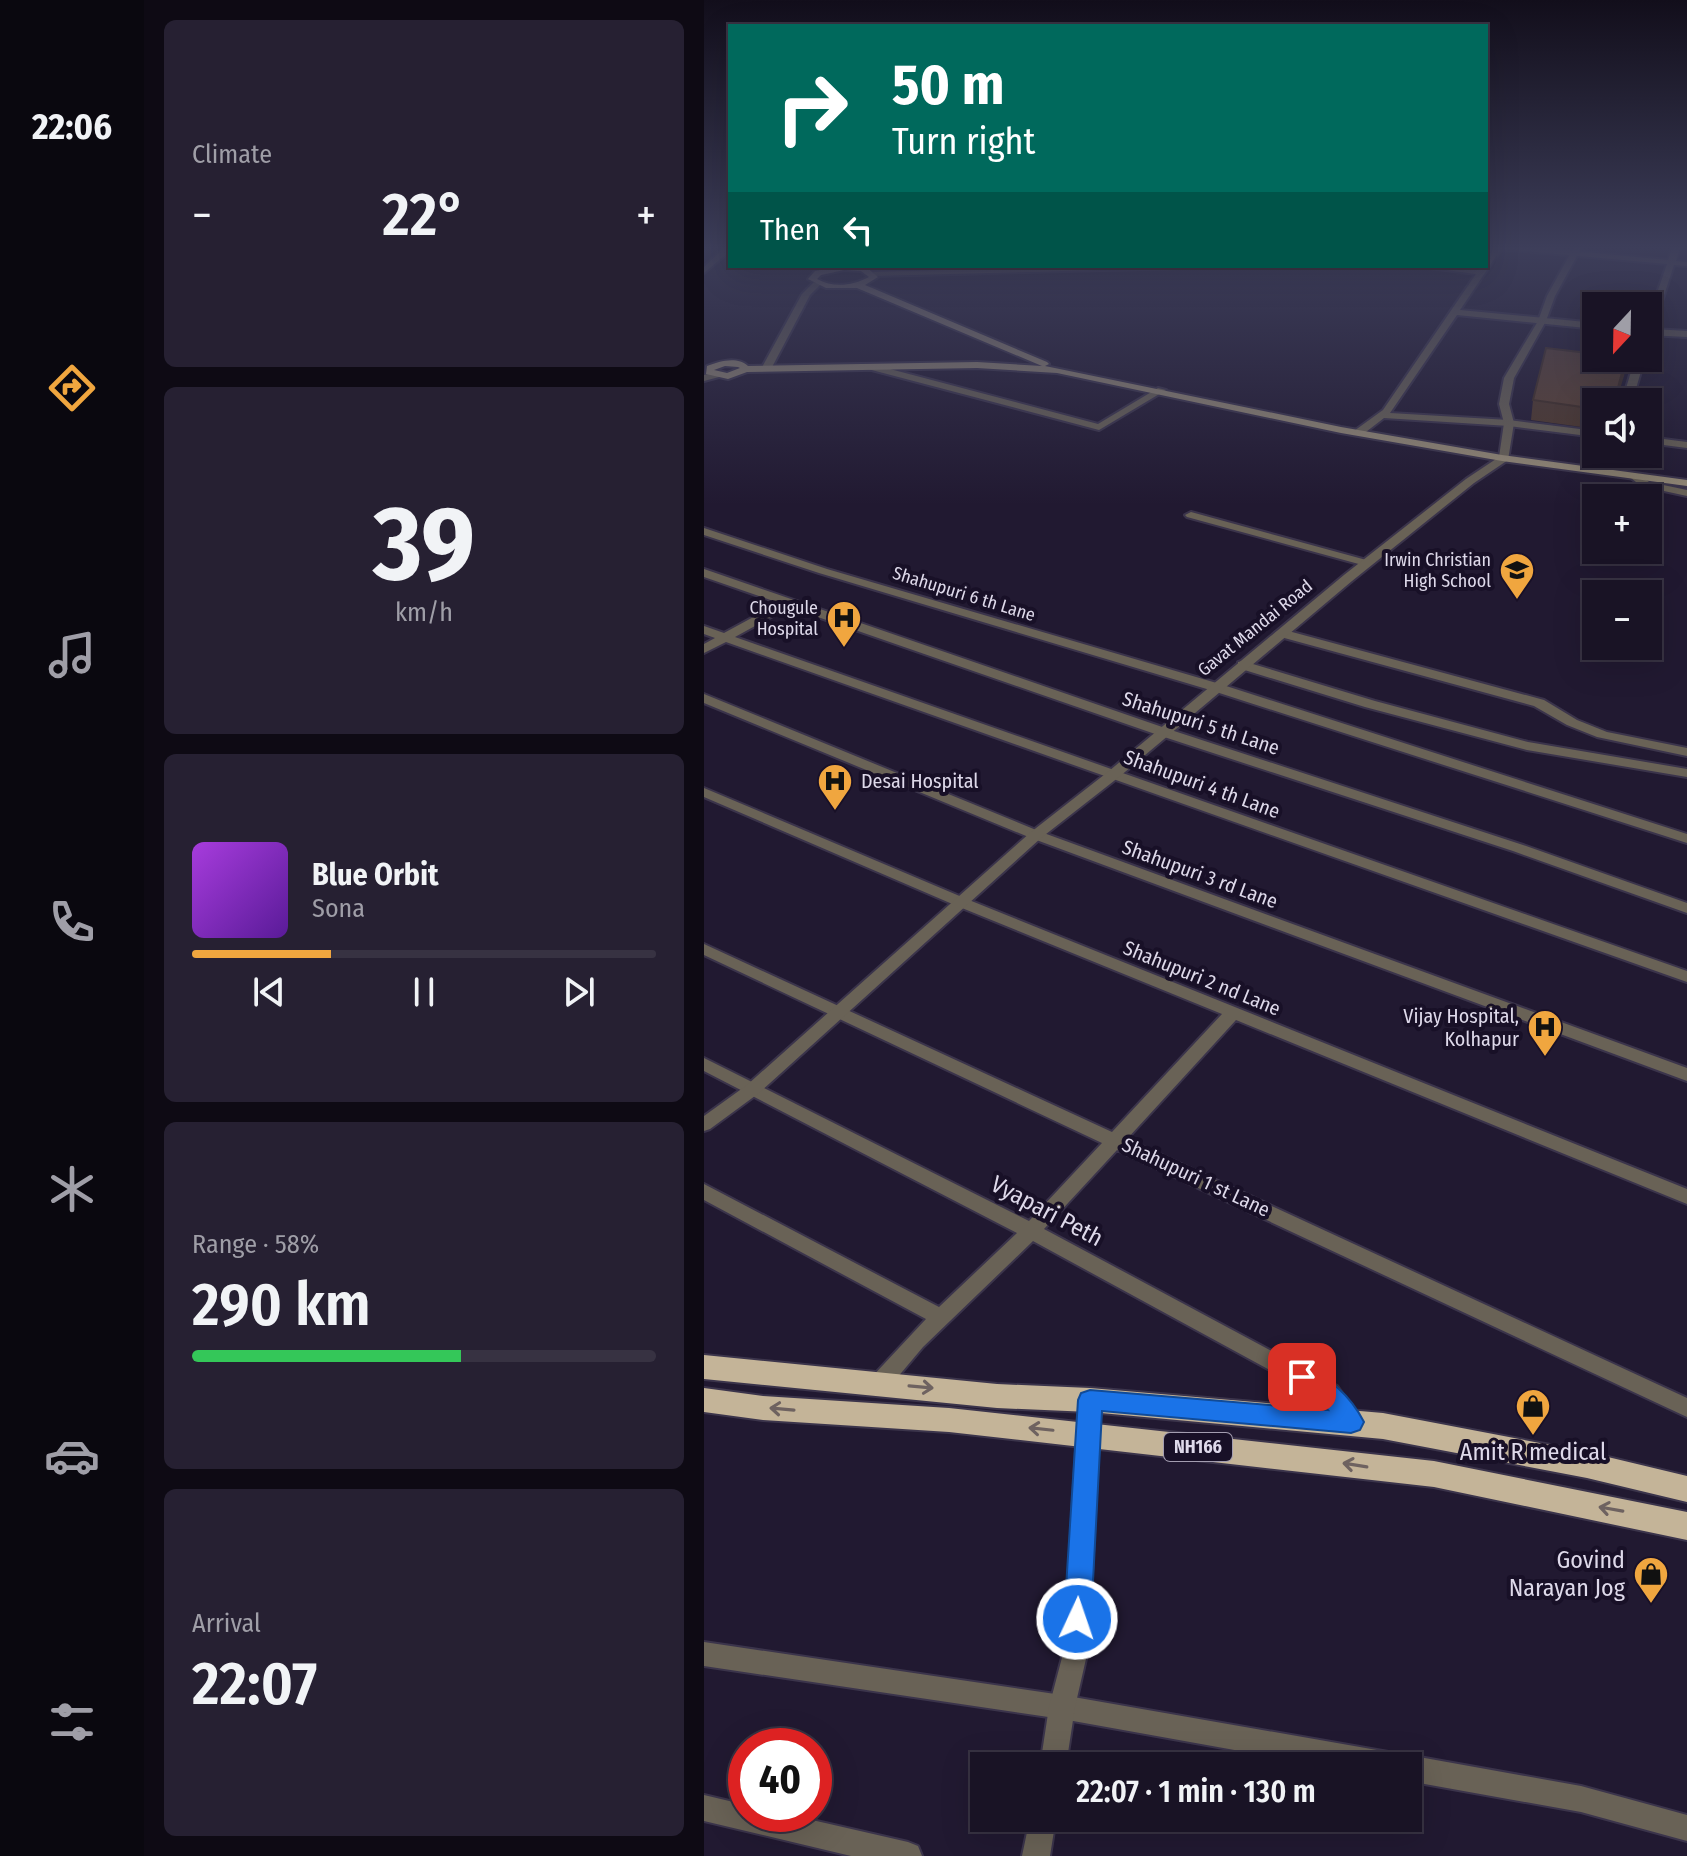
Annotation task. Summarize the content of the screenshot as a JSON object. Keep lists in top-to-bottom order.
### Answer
{
  "streets": {
    "highway": ["NH166"],
    "street": [
      "Shahupuri 6 th Lane",
      "Gavat Mandai Road",
      "Shahupuri 5 th Lane",
      "Shahupuri 4 th Lane",
      "Shahupuri 3 rd Lane",
      "Shahupuri 2 nd Lane",
      "Shahupuri 1 st Lane",
      "Vyapari Peth"
    ]
  },
  "crossings": [
    ["Shahupuri 6 th Lane", "Gavat Mandai Road"],
    ["Gavat Mandai Road", "Shahupuri 5 th Lane"],
    ["Gavat Mandai Road", "Shahupuri 4 th Lane"],
    ["Gavat Mandai Road", "Shahupuri 3 rd Lane"],
    ["Gavat Mandai Road", "Shahupuri 2 nd Lane"],
    ["Vyapari Peth", "NH166"]
  ],
  "places": {
    "school or university": ["Irwin Christian High School"],
    "hospital": ["Chougule Hospital", "Desai Hospital", "Vijay Hospital, Kolhapur"],
    "shop": ["Amit R medical", "Govind Narayan Jog"]
  },
  "north": "bottom",
  "page": {
    "tabs": "22:06",
    "tile": [
      "Climate",
      ["39", "km/h"],
      ["Range · 58%", "290 km"],
      ["Arrival", "22:07"]
    ],
    "turn": ["50 m", "Turn right"],
    "heat": ["−", "22°", "+"],
    "then": "Then",
    "map_buttons": ["+", "−"],
    "song": ["Blue Orbit", "Sona"],
    "limit": "40",
    "trip": "22:07 · 1 min · 130 m"
  }
}
